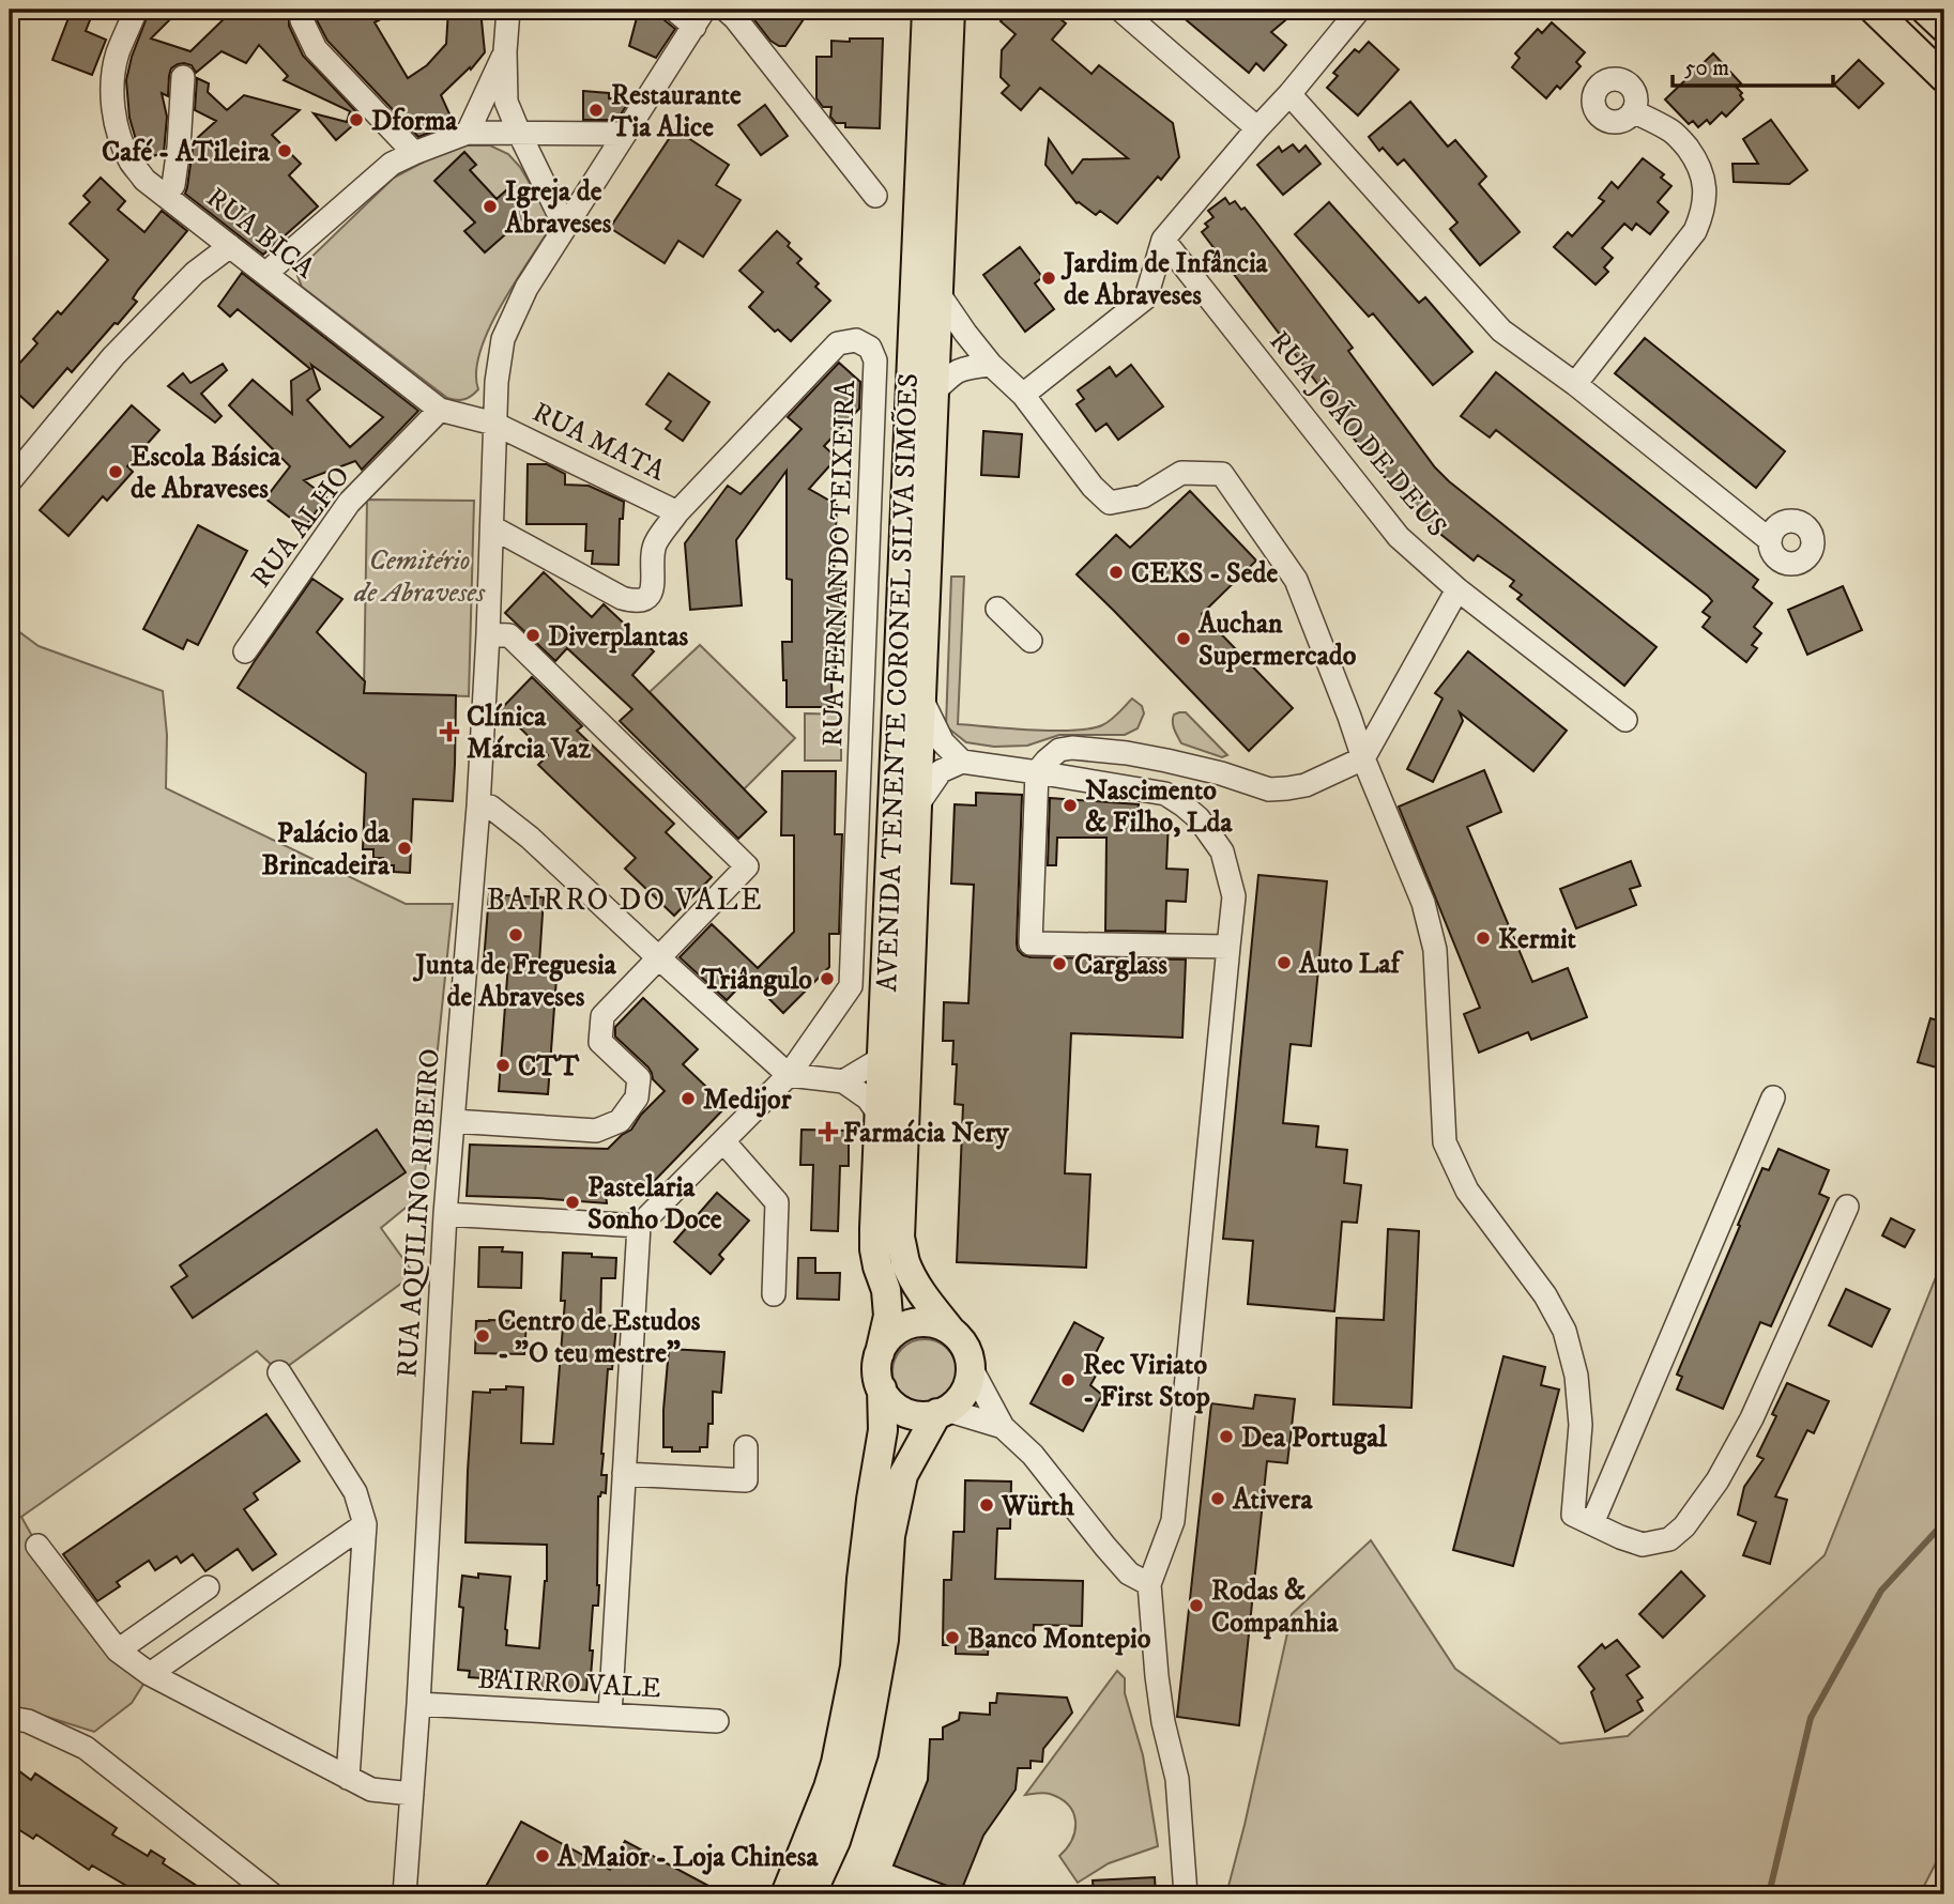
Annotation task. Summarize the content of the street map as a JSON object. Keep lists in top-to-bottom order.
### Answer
{
  "streets": {
    "main road": ["AVENIDA TENENTE CORONEL SILVA SIMÕES"],
    "street": [
      "RUA BICA",
      "RUA JOÃO DE DEUS",
      "RUA MATA",
      "RUA ALHO",
      "RUA FERNANDO TEIXEIRA",
      "RUA AQUILINO RIBEIRO",
      "BAIRRO VALE"
    ]
  },
  "crossings": [
    ["RUA BICA", "RUA MATA"],
    ["RUA BICA", "RUA ALHO"],
    ["RUA BICA", "RUA AQUILINO RIBEIRO"],
    ["RUA MATA", "RUA FERNANDO TEIXEIRA"],
    ["RUA MATA", "RUA AQUILINO RIBEIRO"],
    ["RUA FERNANDO TEIXEIRA", "RUA AQUILINO RIBEIRO"],
    ["RUA AQUILINO RIBEIRO", "BAIRRO VALE"]
  ],
  "districts": ["BAIRRO DO VALE"],
  "parks": ["Cemitério de Abraveses"],
  "places": {
    "other": [
      "Restaurante Tia Alice",
      "Dforma",
      "Café - ATileira",
      "Igreja de Abraveses",
      "Jardim de Infância de Abraveses",
      "Escola Básica de Abraveses",
      "CEKS - Sede",
      "Diverplantas",
      "Auchan Supermercado",
      "Nascimento & Filho, Lda",
      "Palácio da Brincadeira",
      "Junta de Freguesia de Abraveses",
      "Kermit",
      "Auto Laf",
      "Carglass",
      "Triângulo",
      "CTT",
      "Medijor",
      "Pastelaria Sonho Doce",
      "Centro de Estudos - \"O teu mestre\"",
      "Rec Viriato - First Stop",
      "Dea Portugal",
      "Ativera",
      "Würth",
      "Rodas & Companhia",
      "Banco Montepio",
      "A Maior - Loja Chinesa"
    ],
    "health": ["Clínica Márcia Vaz", "Farmácia Nery"]
  },
  "scale_bar": "50 m"
}
